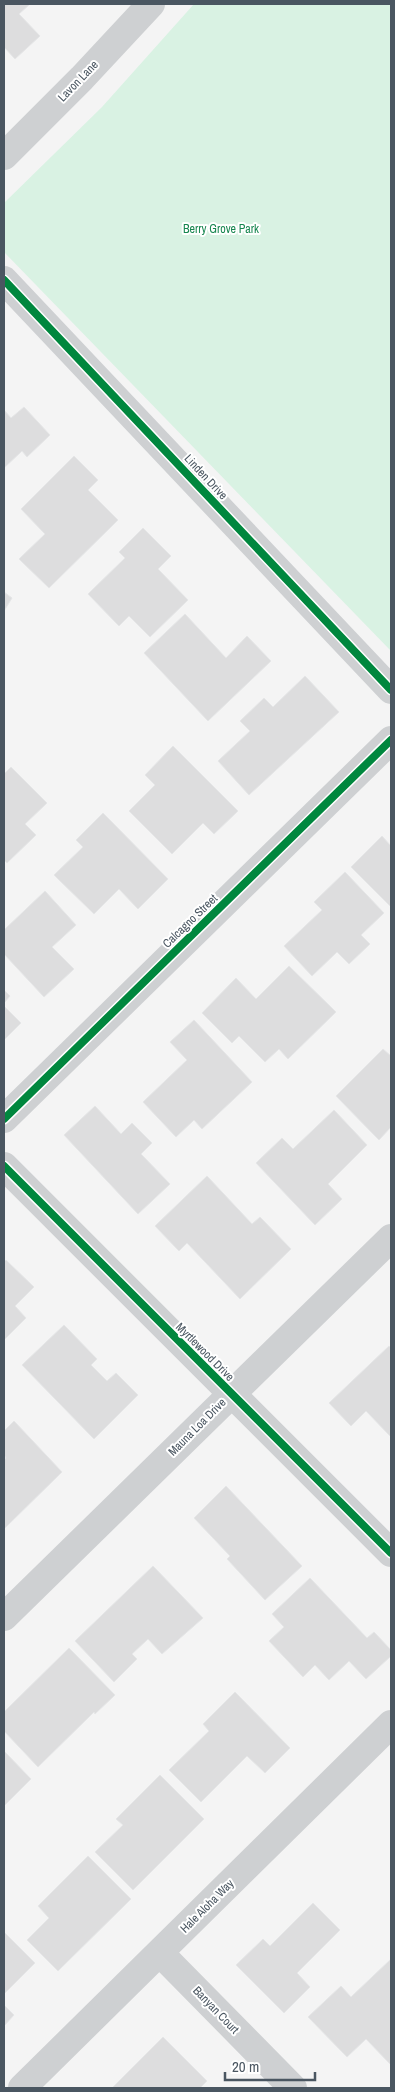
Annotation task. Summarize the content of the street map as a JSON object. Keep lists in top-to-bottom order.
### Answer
{
  "streets": {
    "street": [
      "Lavon Lane",
      "Linden Drive",
      "Calcagno Street",
      "Myrtlewood Drive",
      "Mauna Loa Drive",
      "Hale Aloha Way",
      "Banyan Court"
    ]
  },
  "crossings": [
    ["Myrtlewood Drive", "Mauna Loa Drive"],
    ["Hale Aloha Way", "Banyan Court"]
  ],
  "parks": ["Berry Grove Park"],
  "scale_bar": "20 m"
}
